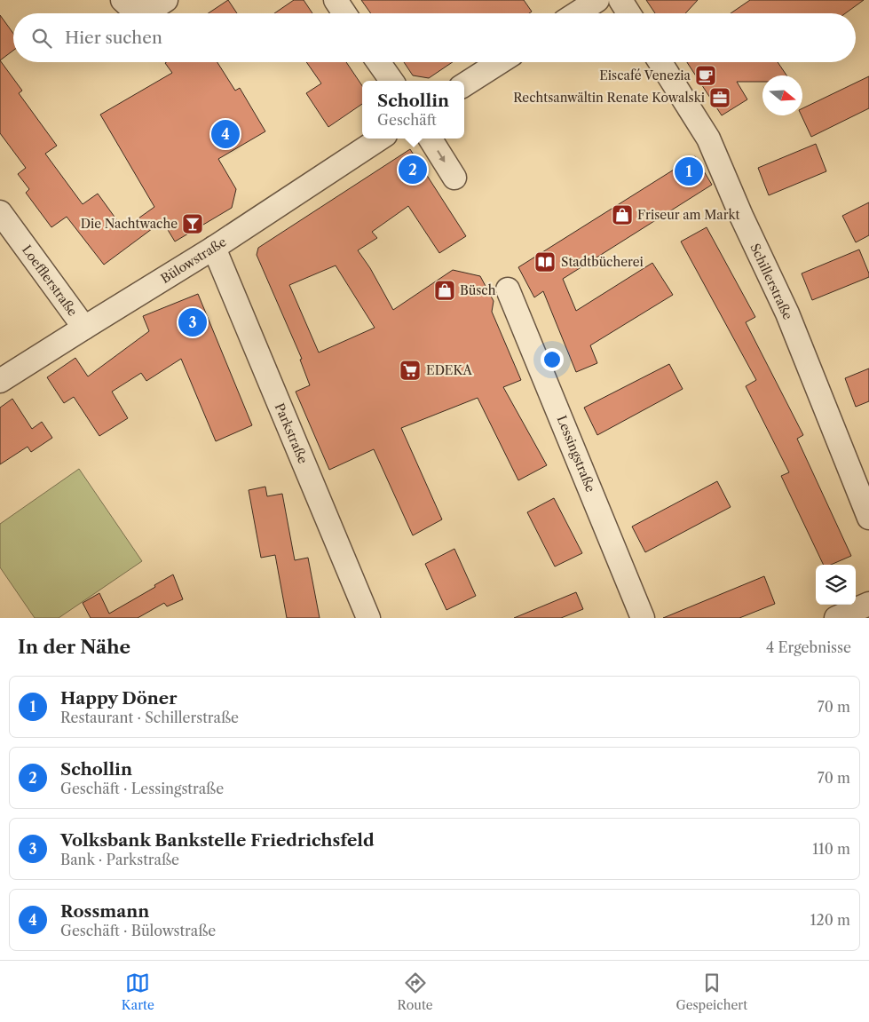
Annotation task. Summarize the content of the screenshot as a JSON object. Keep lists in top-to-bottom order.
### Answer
{
  "streets": {
    "street": [
      "Bülowstraße",
      "Loefflerstraße",
      "Schillerstraße",
      "Parkstraße",
      "Lessingstraße"
    ]
  },
  "crossings": [
    ["Bülowstraße", "Loefflerstraße"],
    ["Bülowstraße", "Parkstraße"]
  ],
  "places": {
    "cafe": ["Eiscafé Venezia"],
    "office": ["Rechtsanwältin Renate Kowalski"],
    "shop": ["Friseur am Markt", "Büsch"],
    "bar": ["Die Nachtwache"],
    "library": ["Stadtbücherei"],
    "supermarket": ["EDEKA"]
  },
  "north": "right",
  "page": {
    "search": "Hier suchen",
    "popup": ["Schollin", "Geschäft"],
    "pins": [
      "4",
      "2",
      "1",
      "3"
    ],
    "heading": ["In der Nähe", "4 Ergebnisse"],
    "list": [
      {
        "mark": "1",
        "name": "Happy Döner",
        "note": "Restaurant · Schillerstraße",
        "value": "70 m"
      },
      {
        "mark": "2",
        "name": "Schollin",
        "note": "Geschäft · Lessingstraße",
        "value": "70 m"
      },
      {
        "mark": "3",
        "name": "Volksbank Bankstelle Friedrichsfeld",
        "note": "Bank · Parkstraße",
        "value": "110 m"
      },
      {
        "mark": "4",
        "name": "Rossmann",
        "note": "Geschäft · Bülowstraße",
        "value": "120 m"
      }
    ],
    "nav": ["Karte", "Route", "Gespeichert"]
  }
}
